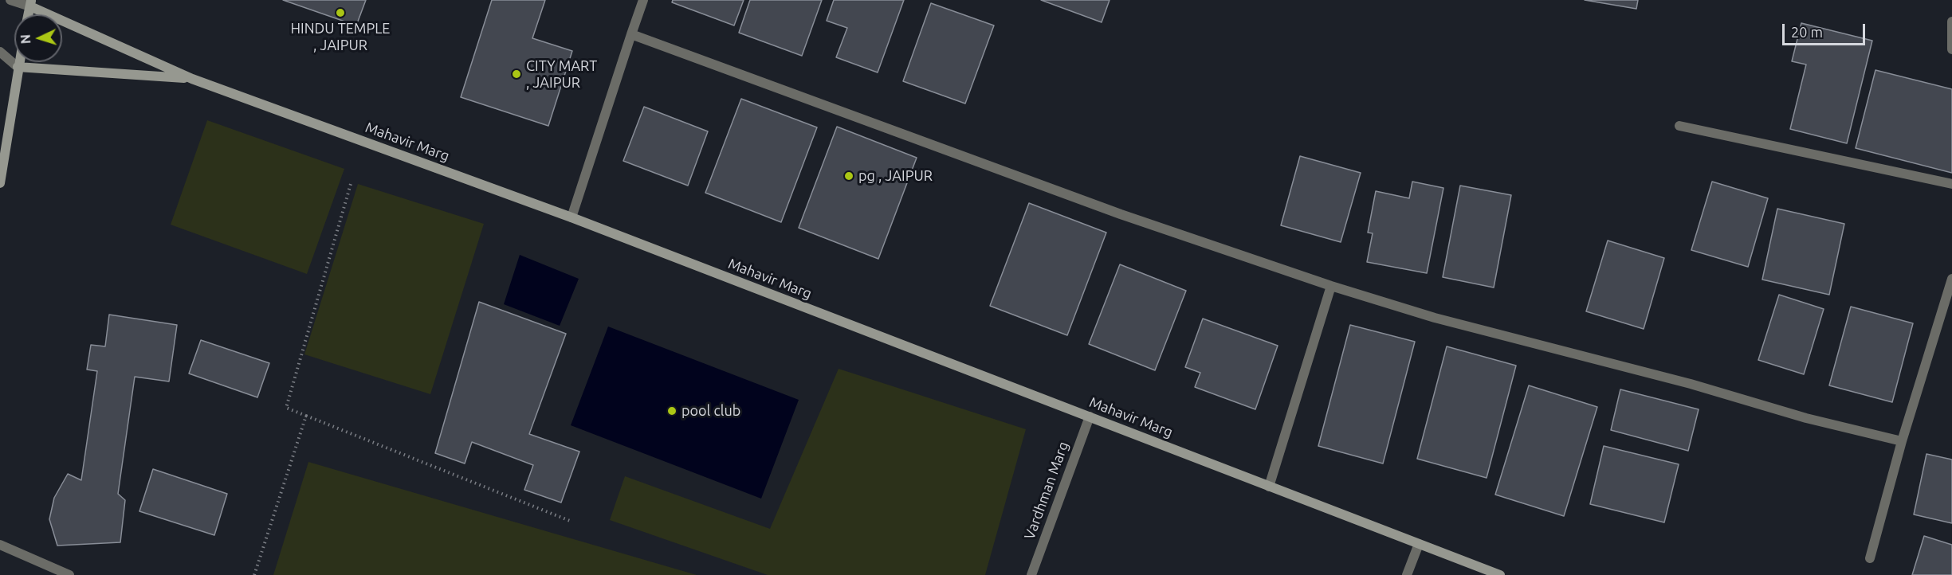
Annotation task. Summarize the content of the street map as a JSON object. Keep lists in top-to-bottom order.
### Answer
{
  "streets": {
    "street": ["Mahavir Marg", "Vardhman Marg"]
  },
  "crossings": [
    ["Mahavir Marg", "Vardhman Marg"]
  ],
  "places": [
    "HINDU TEMPLE , JAIPUR",
    "CITY MART , JAIPUR",
    "pg , JAIPUR",
    "pool club"
  ],
  "scale_bar": "20 m",
  "north": "left"
}
